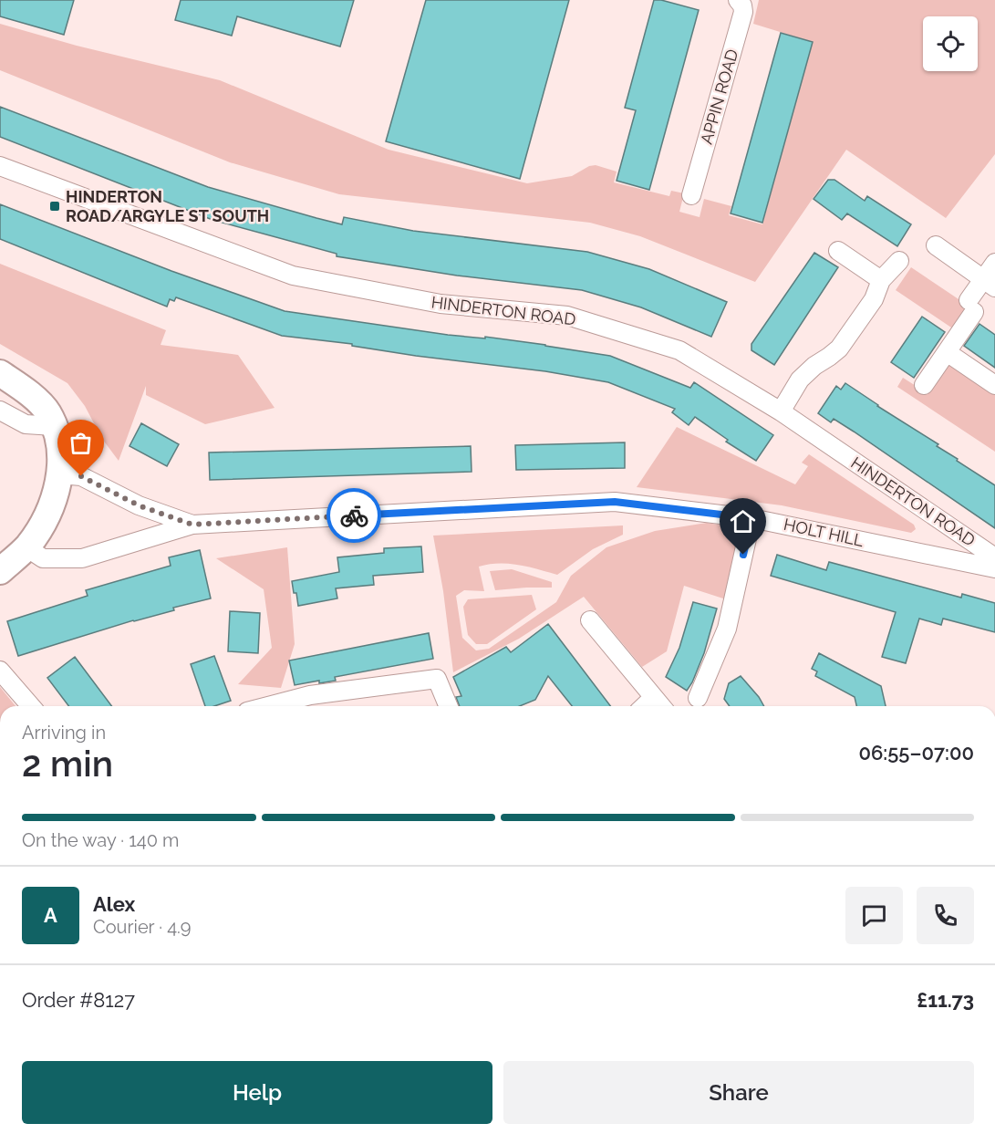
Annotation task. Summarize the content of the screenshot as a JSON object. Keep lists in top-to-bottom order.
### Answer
{
  "streets": {
    "street": ["APPIN ROAD", "HINDERTON ROAD", "HOLT HILL"]
  },
  "places": {
    "transit": ["HINDERTON ROAD/ARGYLE ST SOUTH"]
  },
  "page": {
    "heading": ["2 min", "Arriving in", "06:55–07:00"],
    "panel": [
      "Alex",
      "Courier · 4.9",
      "Order #8127",
      "£11.73"
    ],
    "bar": "On the way · 140 m",
    "round": "A",
    "buttons": ["Help", "Share"]
  }
}
